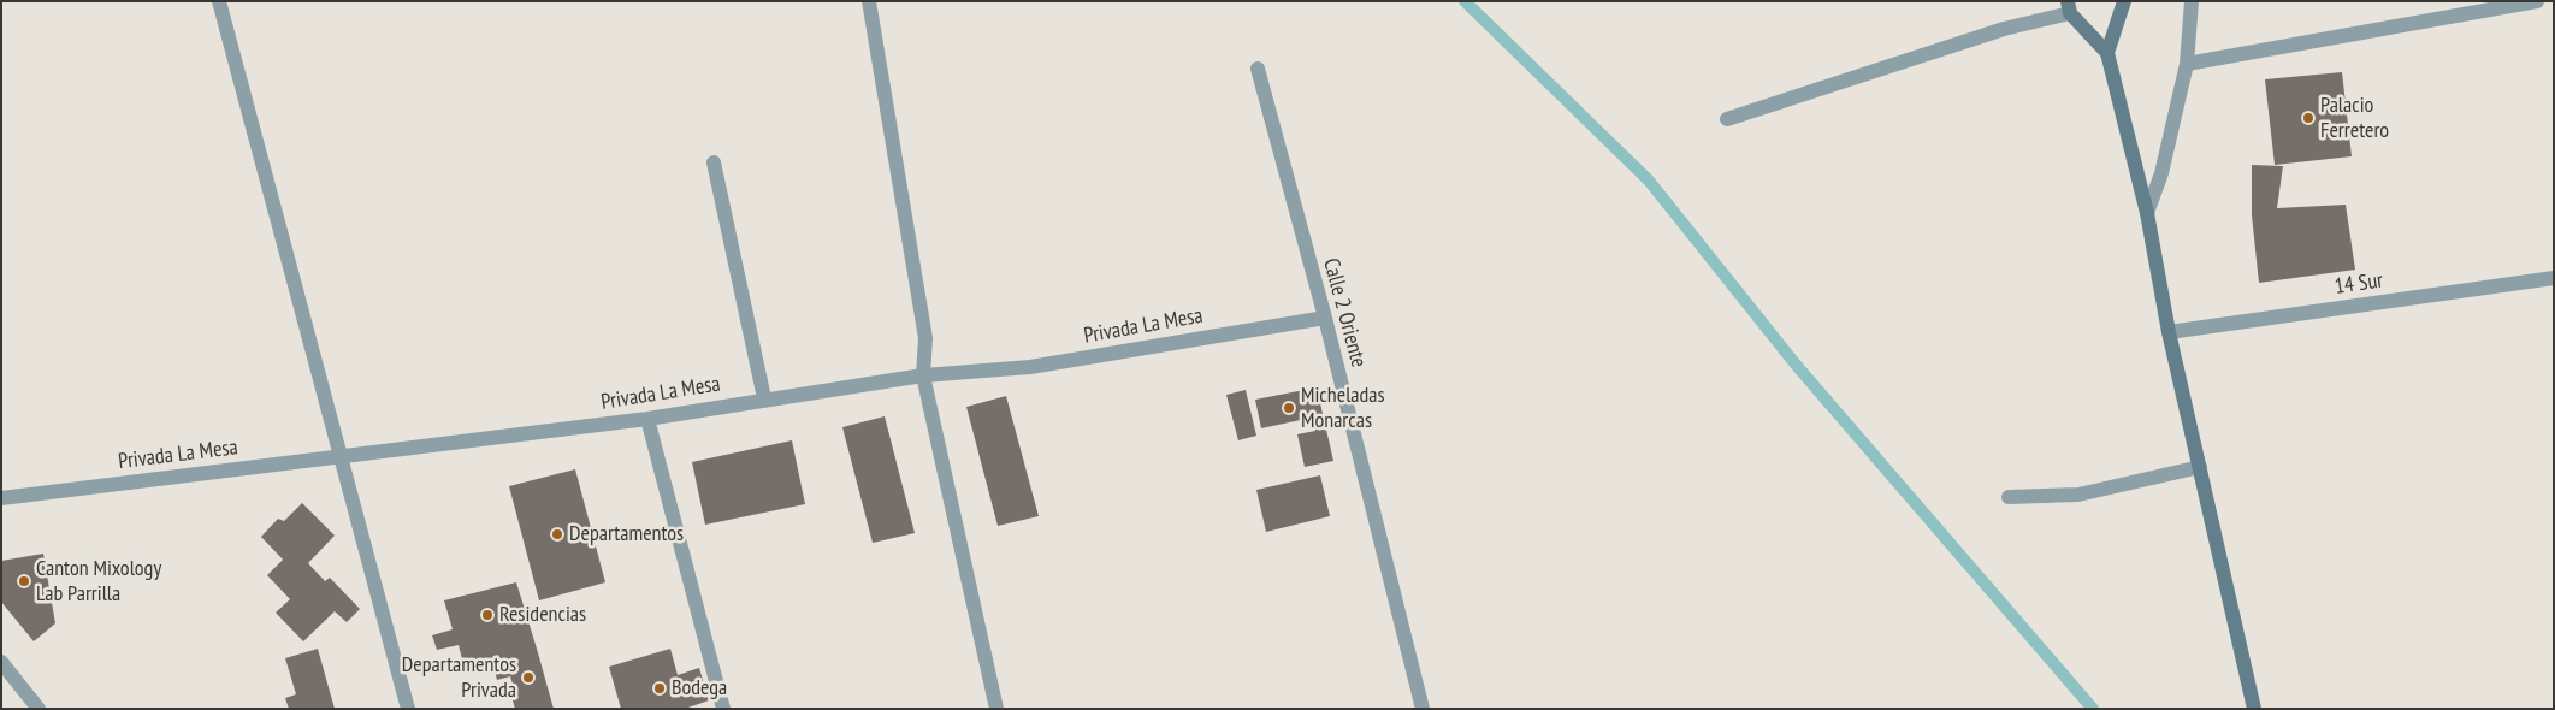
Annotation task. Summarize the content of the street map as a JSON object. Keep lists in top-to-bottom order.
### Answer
{
  "streets": {
    "street": ["14 Sur", "Calle 2 Oriente", "Privada La Mesa"]
  },
  "crossings": [
    ["Calle 2 Oriente", "Privada La Mesa"]
  ],
  "places": [
    "Palacio Ferretero",
    "Micheladas Monarcas",
    "Departamentos",
    "Canton Mixology Lab Parrilla",
    "Residencias",
    "Departamentos Privada",
    "Bodega"
  ]
}
